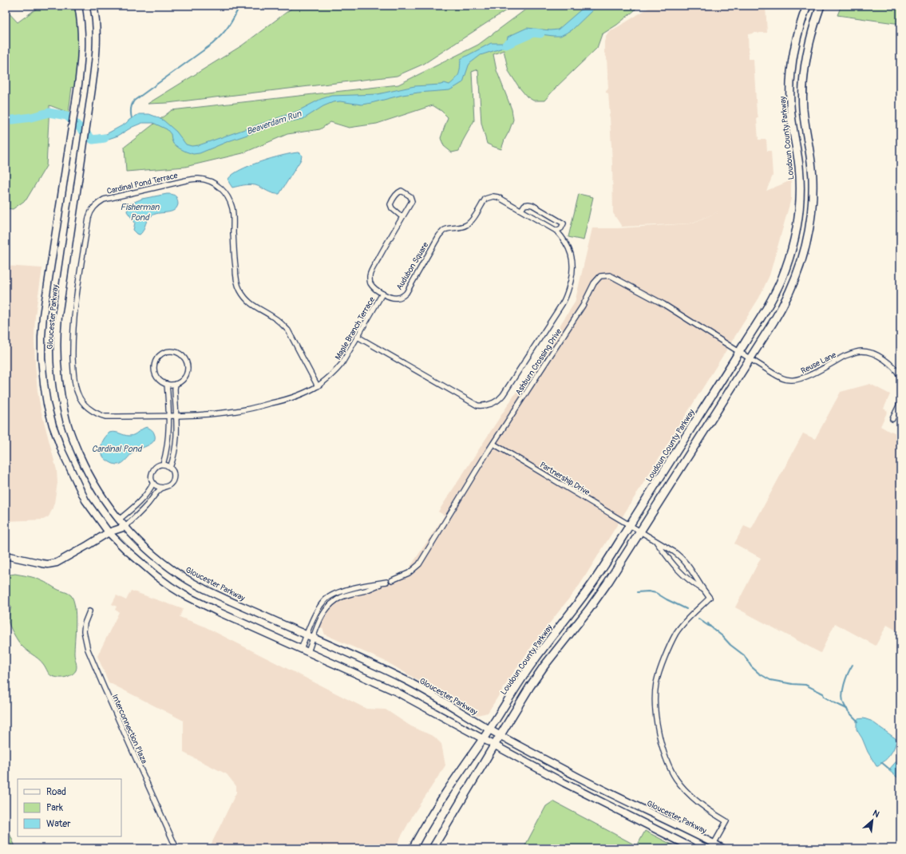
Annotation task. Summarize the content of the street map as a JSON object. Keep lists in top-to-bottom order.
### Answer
{
  "streets": {
    "main road": ["Loudoun County Parkway", "Gloucester Parkway"],
    "street": [
      "Cardinal Pond Terrace",
      "Audubon Square",
      "Maple Branch Terrace",
      "Ashburn Crossing Drive",
      "Reuse Lane",
      "Partnership Drive",
      "Interconnection Plaza"
    ]
  },
  "crossings": [
    ["Loudoun County Parkway", "Gloucester Parkway"],
    ["Loudoun County Parkway", "Ashburn Crossing Drive"],
    ["Loudoun County Parkway", "Reuse Lane"],
    ["Loudoun County Parkway", "Partnership Drive"],
    ["Cardinal Pond Terrace", "Maple Branch Terrace"],
    ["Audubon Square", "Maple Branch Terrace"],
    ["Ashburn Crossing Drive", "Reuse Lane"],
    ["Ashburn Crossing Drive", "Partnership Drive"]
  ],
  "water": ["Beaverdam Run", "Fisherman Pond", "Cardinal Pond"],
  "legend": ["Road", "Park", "Water"],
  "north": "top right"
}
